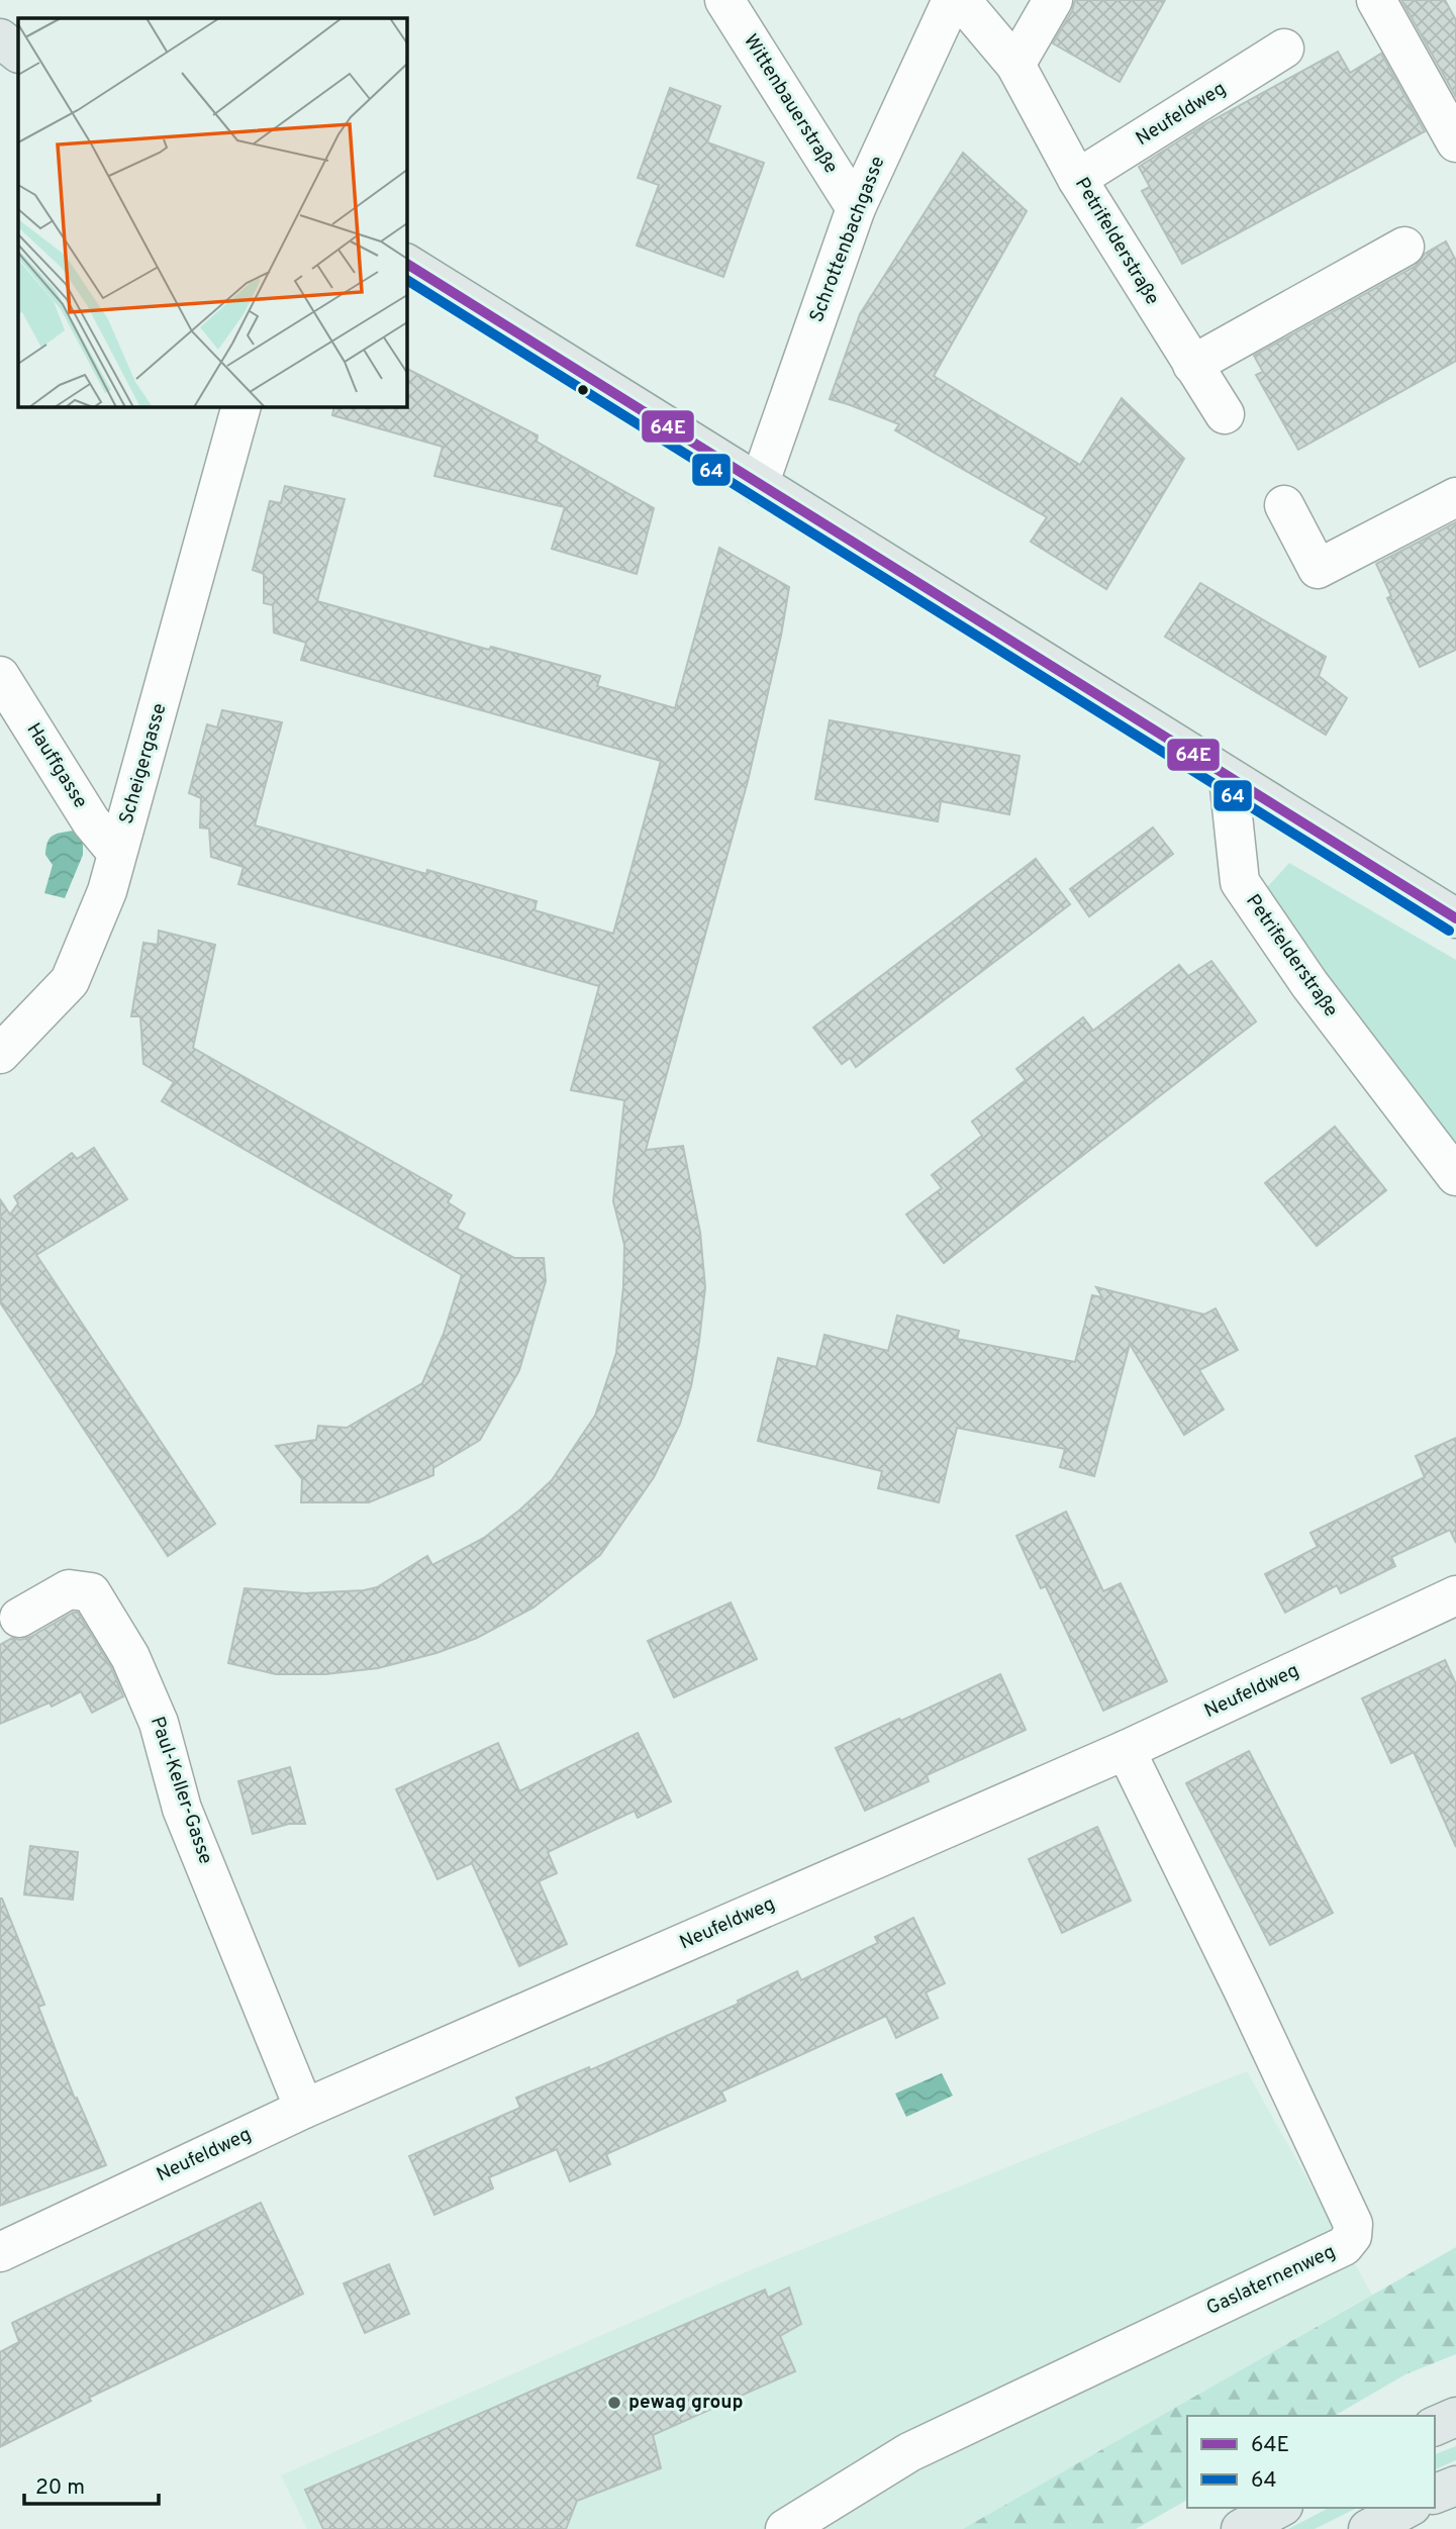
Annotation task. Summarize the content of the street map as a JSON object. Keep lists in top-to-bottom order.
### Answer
{
  "streets": {
    "street": [
      "Wittenbauerstraße",
      "Neufeldweg",
      "Schrottenbachgasse",
      "Petrifelderstraße",
      "Scheigergasse",
      "Hauffgasse",
      "Paul-Keller-Gasse",
      "Gaslaternenweg"
    ]
  },
  "crossings": [
    ["Wittenbauerstraße", "Schrottenbachgasse"],
    ["Neufeldweg", "Petrifelderstraße"],
    ["Neufeldweg", "Paul-Keller-Gasse"],
    ["Neufeldweg", "Gaslaternenweg"],
    ["Scheigergasse", "Hauffgasse"]
  ],
  "places": ["pewag group"],
  "lines": ["transit line 64E", "transit line 64"],
  "legend": ["64E", "64"],
  "scale_bar": "20 m"
}
